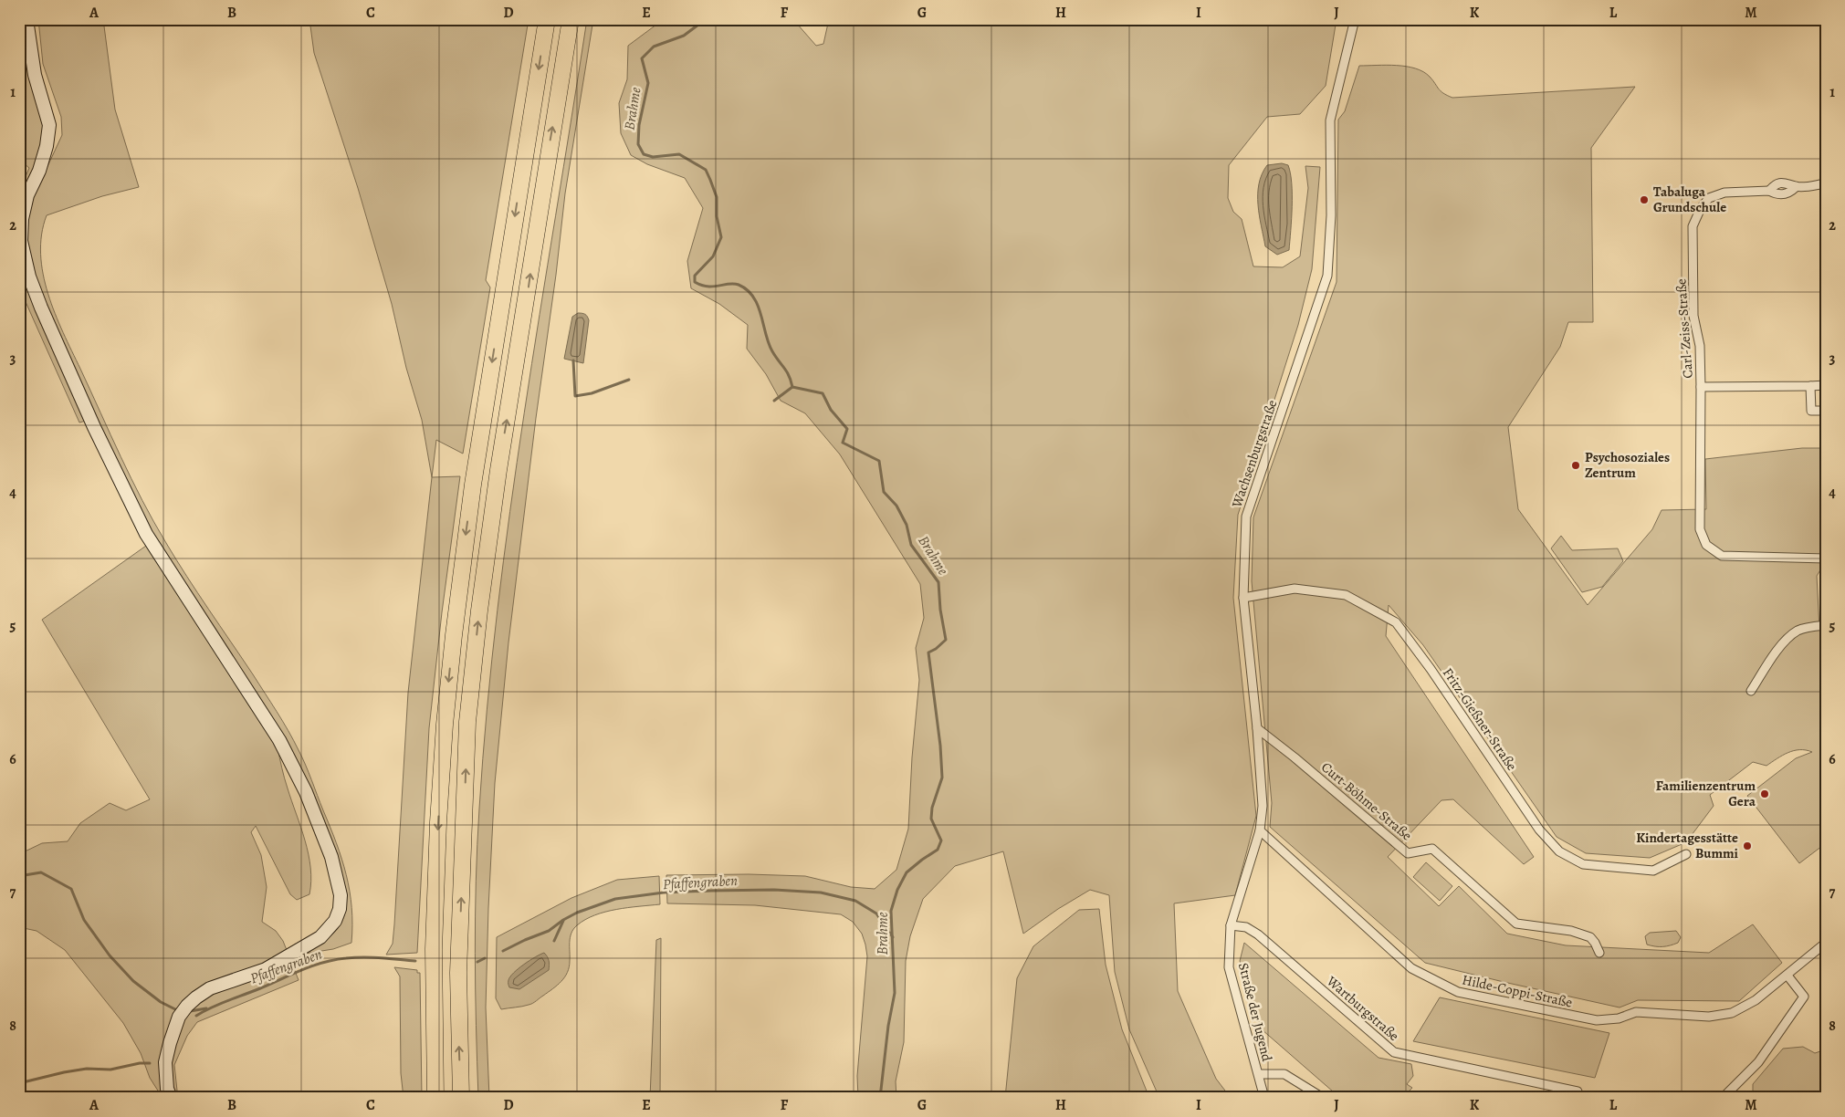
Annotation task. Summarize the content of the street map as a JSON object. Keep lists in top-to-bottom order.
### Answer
{
  "streets": {
    "street": [
      "Carl-Zeiss-Straße",
      "Wachsenburgstraße",
      "Fritz-Gießner-Straße",
      "Curt-Böhme-Straße",
      "Hilde-Coppi-Straße",
      "Wartburgstraße",
      "Straße der Jugend"
    ]
  },
  "crossings": [
    ["Wachsenburgstraße", "Fritz-Gießner-Straße"],
    ["Wachsenburgstraße", "Curt-Böhme-Straße"],
    ["Wachsenburgstraße", "Hilde-Coppi-Straße"],
    ["Wachsenburgstraße", "Straße der Jugend"],
    ["Wartburgstraße", "Straße der Jugend"]
  ],
  "water": ["Brahme", "Pfaffengraben"],
  "places": [
    "Tabaluga Grundschule",
    "Psychosoziales Zentrum",
    "Familienzentrum Gera",
    "Kindertagesstätte Bummi"
  ],
  "grid": {
    "columns": [
      "A",
      "B",
      "C",
      "D",
      "E",
      "F",
      "G",
      "H",
      "I",
      "J",
      "K",
      "L",
      "M"
    ],
    "rows": [
      "1",
      "2",
      "3",
      "4",
      "5",
      "6",
      "7",
      "8"
    ]
  }
}
